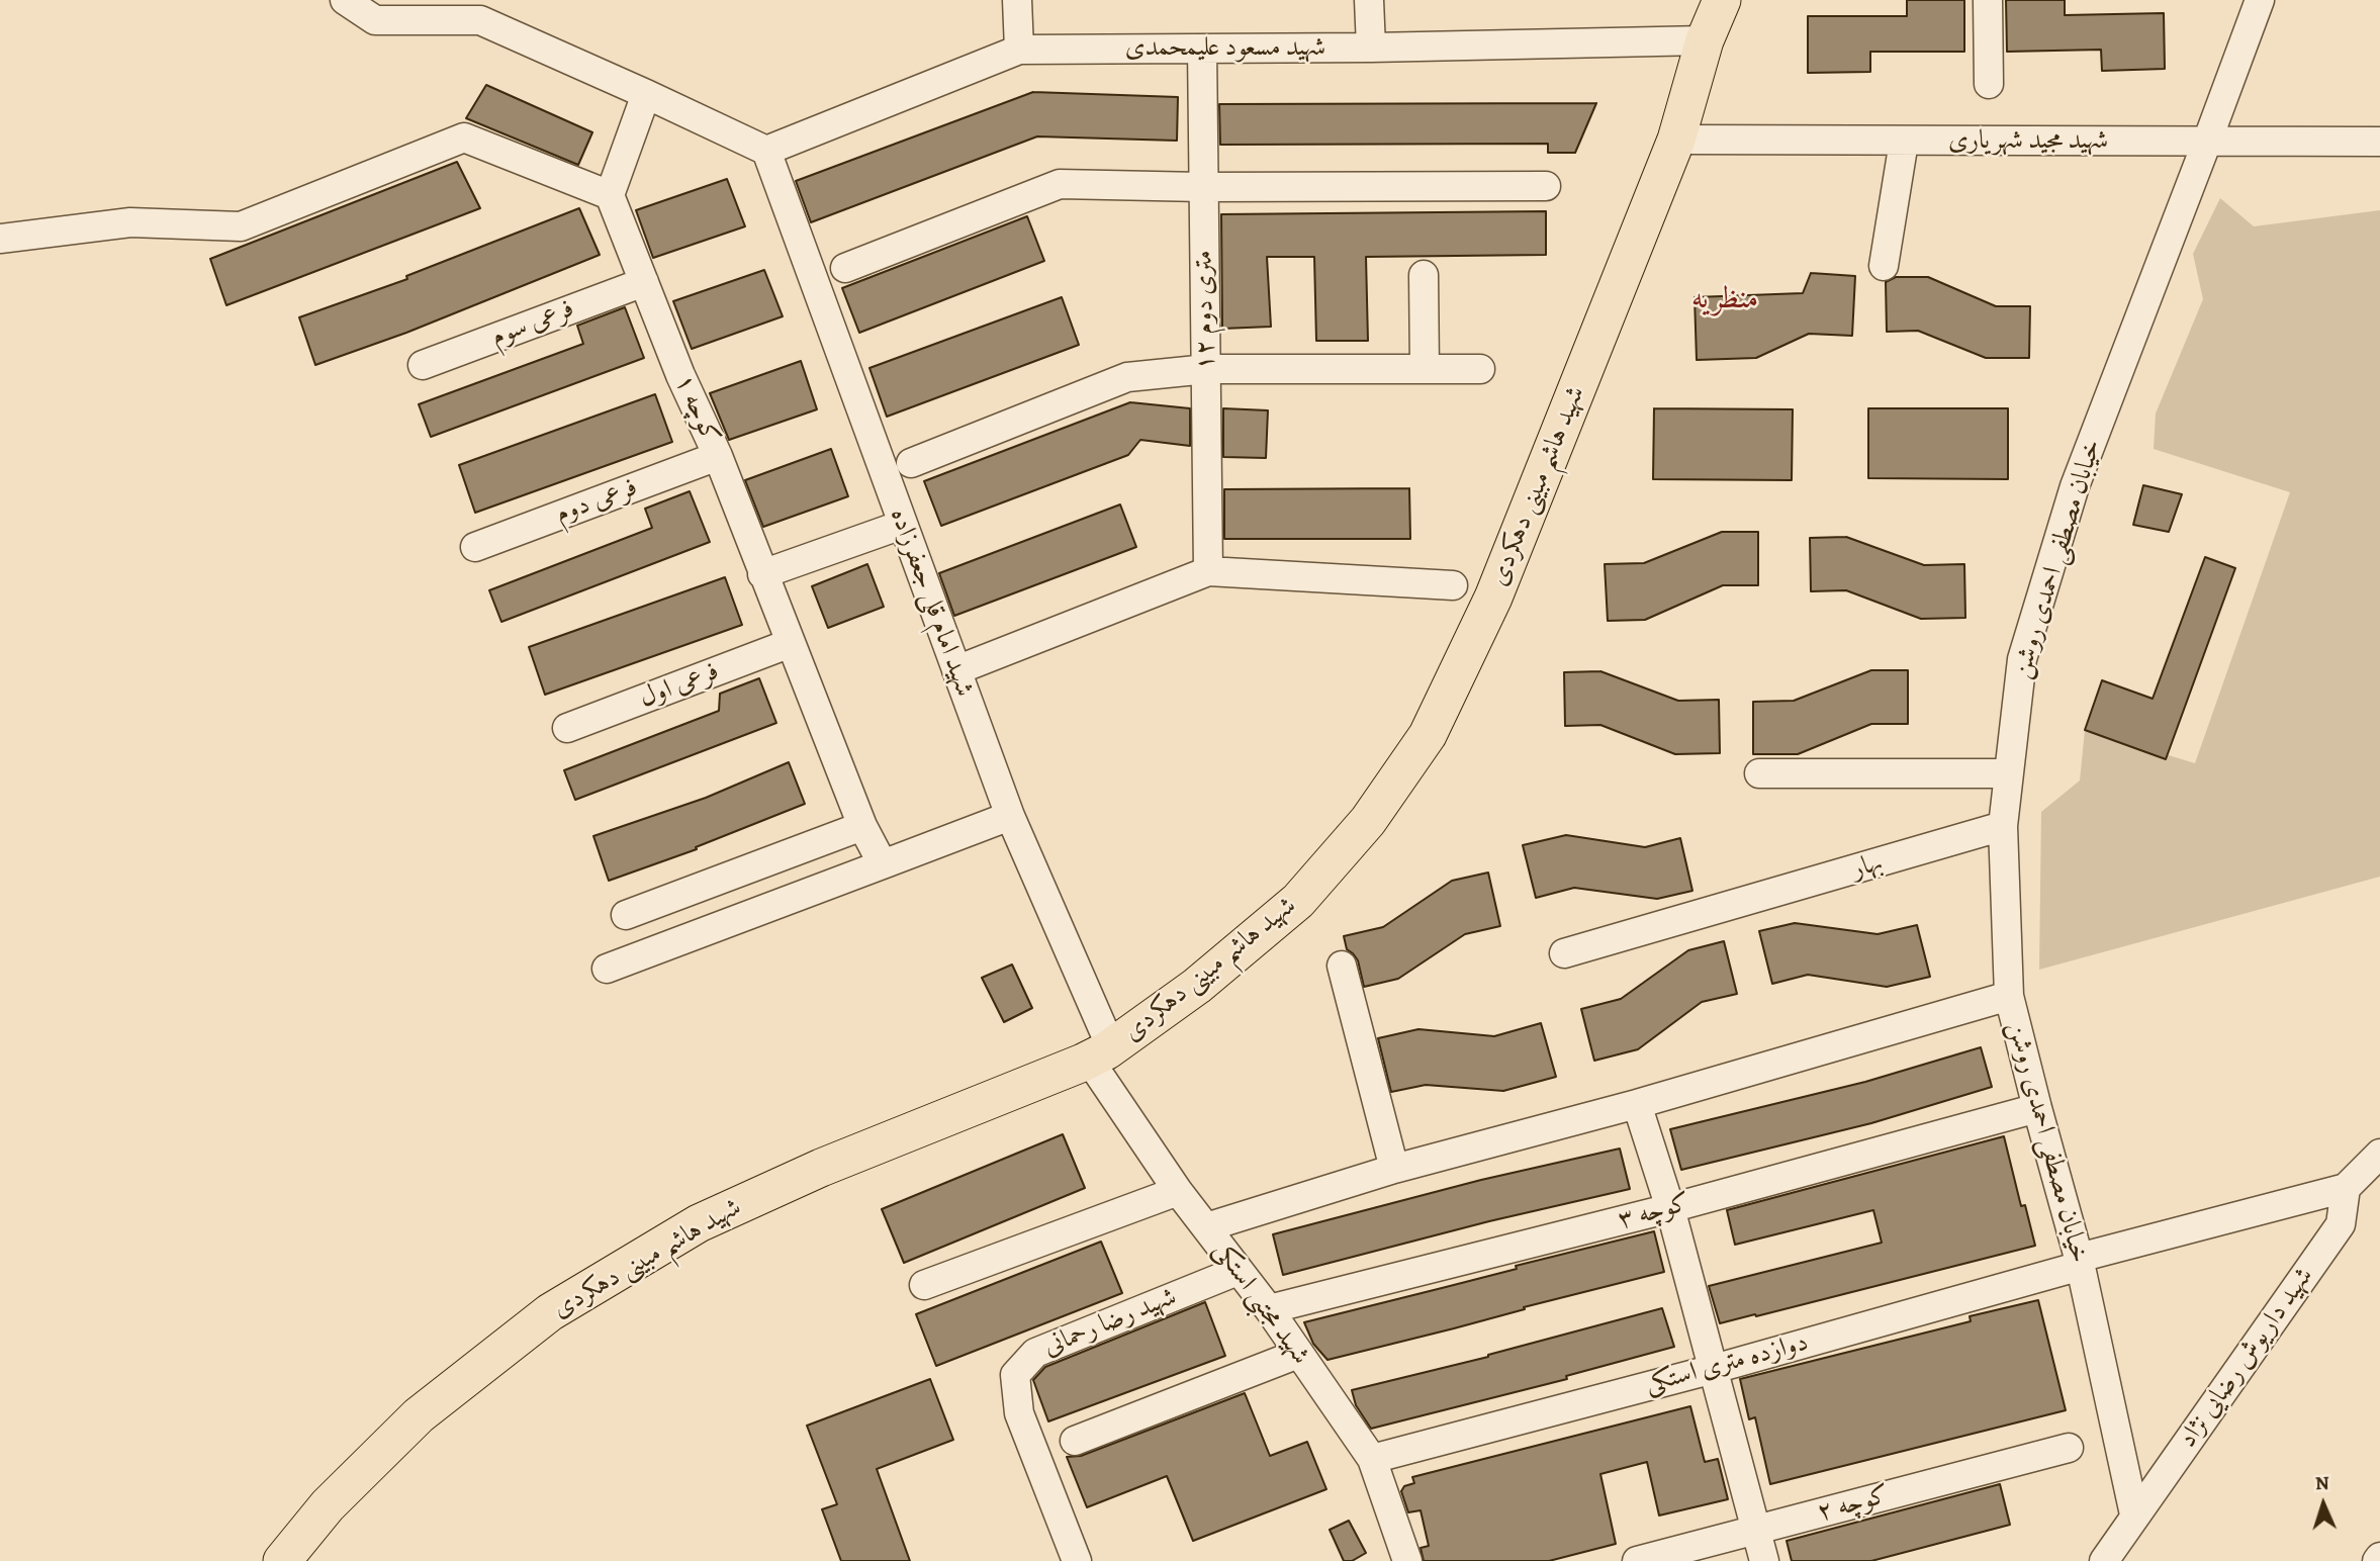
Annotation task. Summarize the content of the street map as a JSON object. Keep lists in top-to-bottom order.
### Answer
{
  "streets": {
    "main road": ["شهید هاشم مبینی دهکردی"],
    "street": [
      "شهید مسعود علیمحمدی",
      "شهید مجید شهریاری",
      "۱۲ متری دوم",
      "فرعی سوم",
      "کوچه ۱",
      "فرعی دوم",
      "خیابان مصطفی احمدی روشن",
      "شهید امام قلی جعفرزاده",
      "فرعی اول",
      "بهار",
      "کوچه ۳",
      "شهید مجتبی استکی",
      "شهید رضا رحمانی",
      "شهید داریوش رضایی نژاد",
      "دوازده متری استکی",
      "کوچه ۲"
    ]
  },
  "crossings": [
    ["شهید مسعود علیمحمدی", "۱۲ متری دوم"],
    ["شهید مسعود علیمحمدی", "شهید هاشم مبینی دهکردی"],
    ["شهید مسعود علیمحمدی", "شهید امام قلی جعفرزاده"],
    ["شهید مجید شهریاری", "شهید هاشم مبینی دهکردی"],
    ["شهید مجید شهریاری", "خیابان مصطفی احمدی روشن"],
    ["فرعی سوم", "کوچه ۱"],
    ["کوچه ۱", "فرعی دوم"],
    ["کوچه ۱", "فرعی اول"],
    ["شهید هاشم مبینی دهکردی", "شهید امام قلی جعفرزاده"],
    ["شهید هاشم مبینی دهکردی", "شهید مجتبی استکی"],
    ["خیابان مصطفی احمدی روشن", "بهار"],
    ["خیابان مصطفی احمدی روشن", "کوچه ۳"],
    ["خیابان مصطفی احمدی روشن", "شهید داریوش رضایی نژاد"],
    ["خیابان مصطفی احمدی روشن", "دوازده متری استکی"],
    ["شهید امام قلی جعفرزاده", "شهید مجتبی استکی"],
    ["کوچه ۳", "شهید مجتبی استکی"],
    ["شهید مجتبی استکی", "شهید رضا رحمانی"],
    ["شهید مجتبی استکی", "دوازده متری استکی"],
    ["شهید داریوش رضایی نژاد", "دوازده متری استکی"]
  ],
  "districts": ["منظریه"],
  "north": "top"
}
